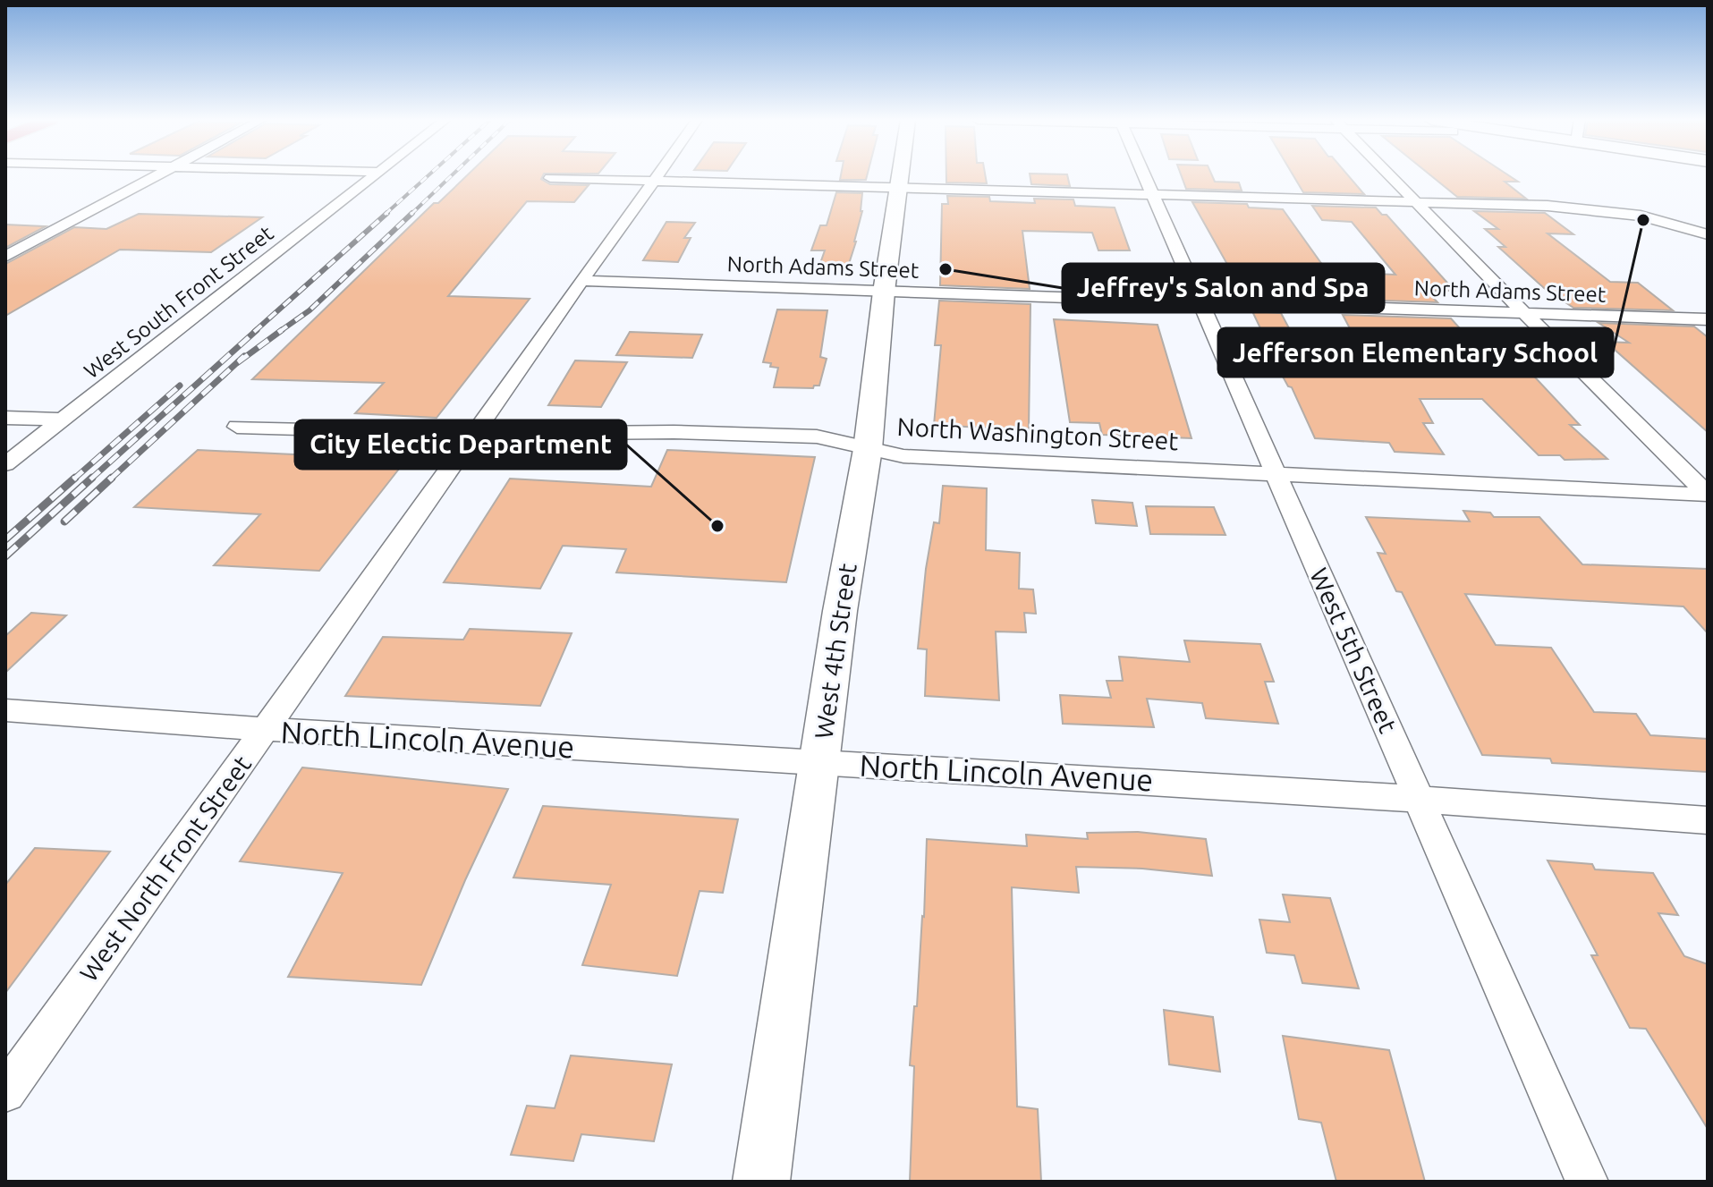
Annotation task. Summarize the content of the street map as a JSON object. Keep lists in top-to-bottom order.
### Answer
{
  "streets": {
    "main road": ["West 4th Street"],
    "street": [
      "North Adams Street",
      "West South Front Street",
      "North Washington Street",
      "West 5th Street",
      "North Lincoln Avenue",
      "West North Front Street"
    ]
  },
  "crossings": [
    ["North Adams Street", "West 5th Street"],
    ["North Adams Street", "West 4th Street"],
    ["North Adams Street", "West North Front Street"],
    ["North Washington Street", "West 5th Street"],
    ["North Washington Street", "West 4th Street"],
    ["North Washington Street", "West North Front Street"],
    ["West 5th Street", "North Lincoln Avenue"],
    ["West 4th Street", "North Lincoln Avenue"],
    ["North Lincoln Avenue", "West North Front Street"]
  ],
  "places": ["Jefferson Elementary School", "Jeffrey's Salon and Spa", "City Electic Department"]
}
